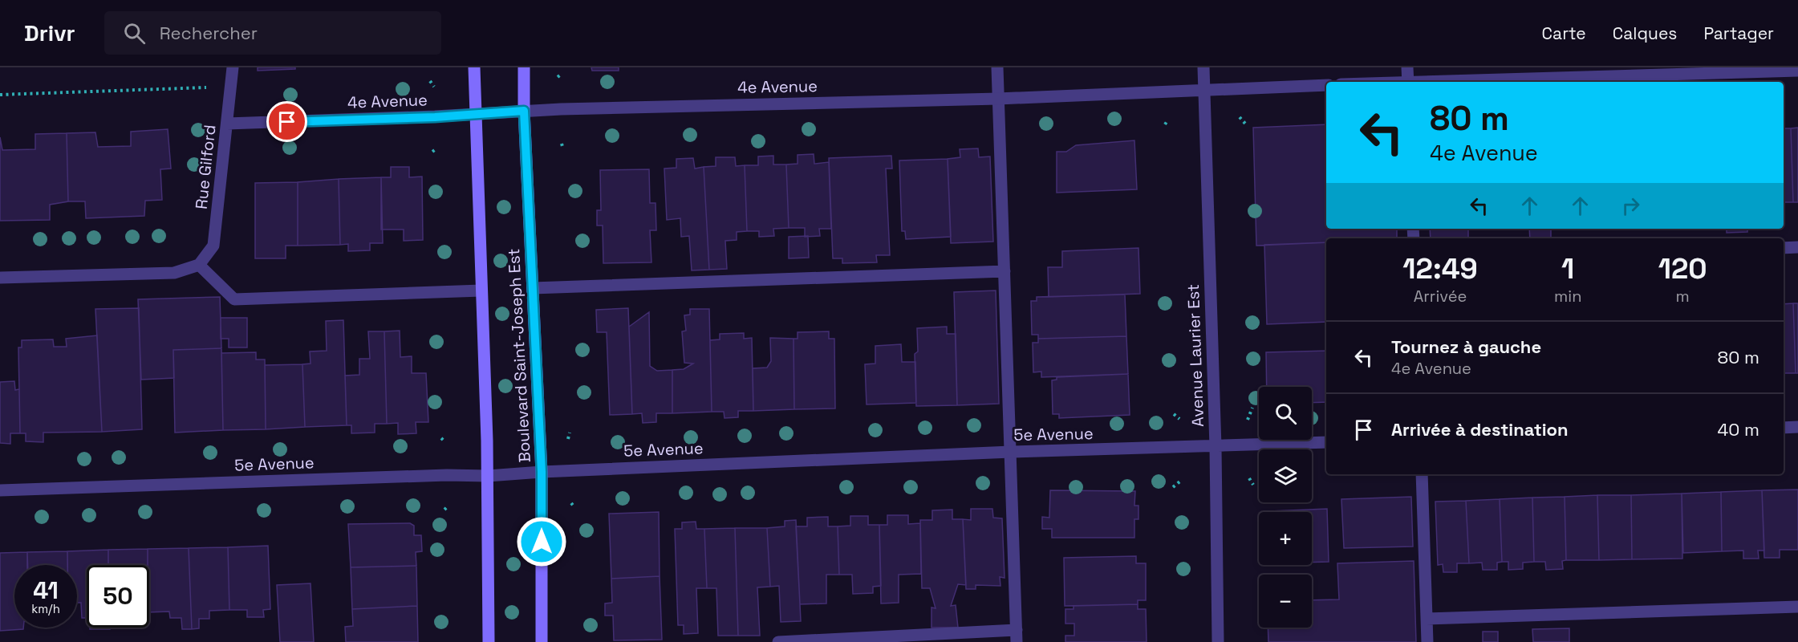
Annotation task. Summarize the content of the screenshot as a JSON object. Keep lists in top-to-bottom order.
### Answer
{
  "streets": {
    "main road": ["Boulevard Saint-Joseph Est"],
    "street": [
      "4e Avenue",
      "Rue Gilford",
      "Avenue Laurier Est",
      "5e Avenue"
    ]
  },
  "crossings": [
    ["4e Avenue", "Rue Gilford"],
    ["4e Avenue", "Boulevard Saint-Joseph Est"],
    ["4e Avenue", "Avenue Laurier Est"],
    ["Boulevard Saint-Joseph Est", "5e Avenue"],
    ["Avenue Laurier Est", "5e Avenue"]
  ],
  "page": {
    "header": "Drivr",
    "search": "Rechercher",
    "nav": ["Carte", "Calques", "Partager"],
    "turn": ["80 m", "4e Avenue"],
    "eta": [
      "12:49",
      "Arrivée",
      "1",
      "min",
      "120",
      "m"
    ],
    "list": [
      {
        "name": "Tournez à gauche",
        "note": "4e Avenue",
        "value": "80 m"
      },
      {
        "name": "Arrivée à destination",
        "value": "40 m"
      }
    ],
    "map_buttons": ["+", "−"],
    "speed": "41 km/h",
    "limit": "50"
  }
}
